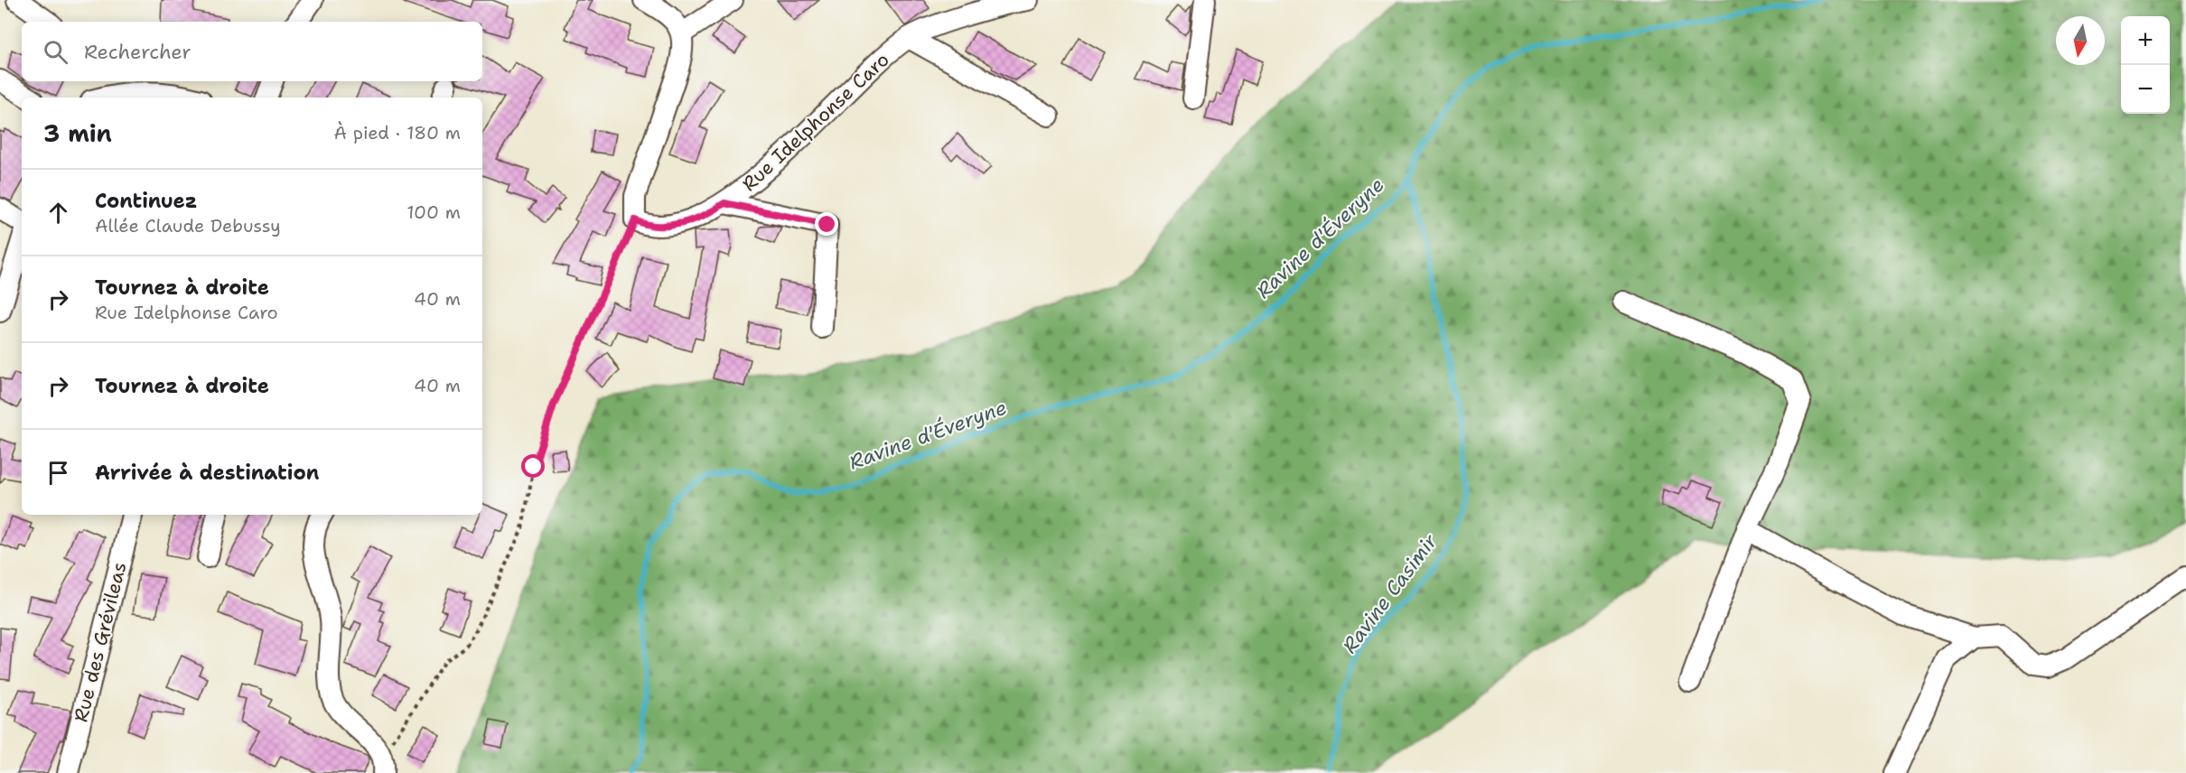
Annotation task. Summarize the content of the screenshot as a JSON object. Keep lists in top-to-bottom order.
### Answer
{
  "streets": {
    "street": ["Rue Idelphonse Caro", "Rue des Grévileas"]
  },
  "water": ["Ravine d'Éveryne", "Ravine Casimir"],
  "north": "bottom",
  "page": {
    "map_buttons": ["+", "−"],
    "search": "Rechercher",
    "heading": ["3 min", "À pied · 180 m"],
    "list": [
      ["Continuez", "Allée Claude Debussy", "100 m"],
      ["Tournez à droite", "Rue Idelphonse Caro", "40 m"],
      ["Tournez à droite", "40 m"],
      "Arrivée à destination"
    ]
  }
}
